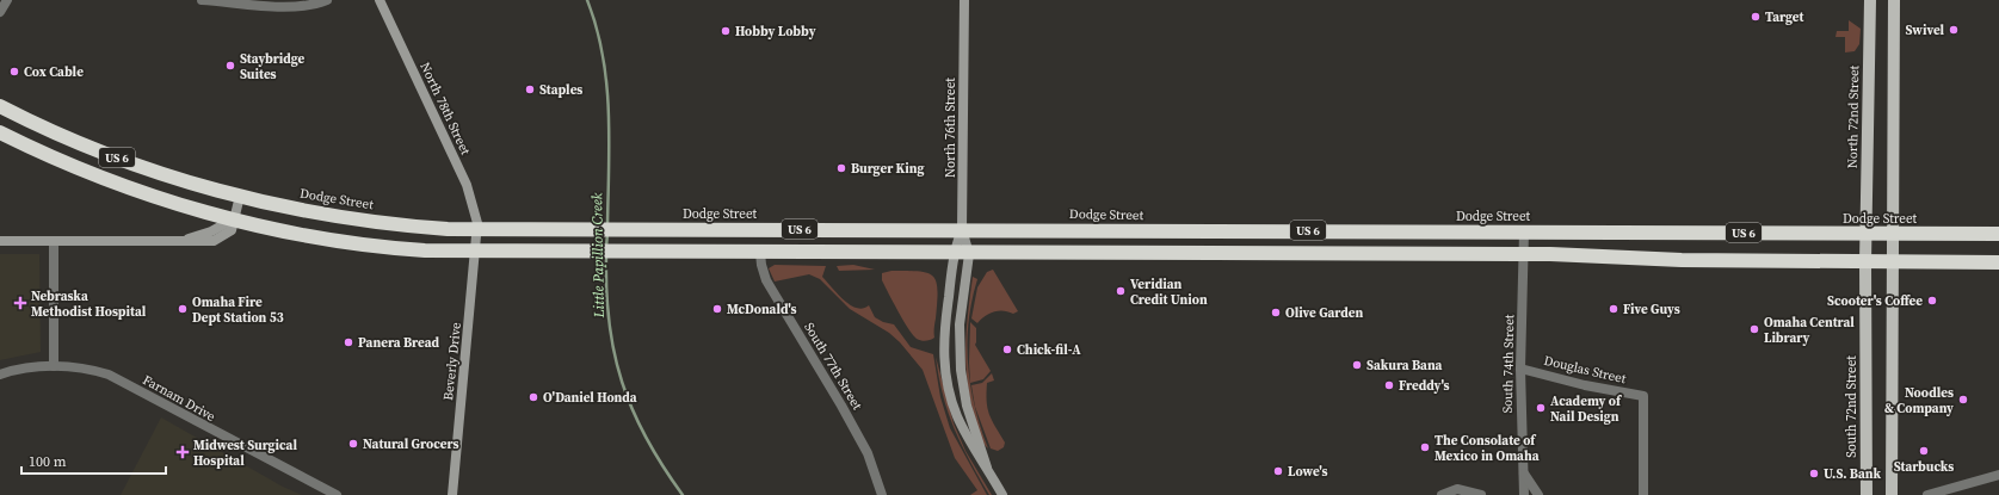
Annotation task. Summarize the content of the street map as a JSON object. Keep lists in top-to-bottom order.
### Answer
{
  "streets": {
    "highway": ["US 6", "Dodge Street"],
    "main road": [
      "North 78th Street",
      "North 72nd Street",
      "North 76th Street",
      "Beverly Drive",
      "South 72nd Street"
    ],
    "street": [
      "South 74th Street",
      "South 77th Street",
      "Douglas Street",
      "Farnam Drive"
    ]
  },
  "crossings": [
    ["North 78th Street", "Dodge Street"],
    ["North 78th Street", "Beverly Drive"],
    ["North 72nd Street", "US 6"],
    ["North 72nd Street", "Dodge Street"],
    ["North 72nd Street", "South 72nd Street"],
    ["North 76th Street", "US 6"],
    ["North 76th Street", "Dodge Street"],
    ["US 6", "Dodge Street"],
    ["US 6", "Beverly Drive"],
    ["US 6", "South 74th Street"],
    ["US 6", "South 77th Street"],
    ["US 6", "South 72nd Street"],
    ["Dodge Street", "Beverly Drive"],
    ["Dodge Street", "South 74th Street"],
    ["South 74th Street", "Douglas Street"]
  ],
  "water": ["Little Papillion Creek"],
  "places": {
    "other": [
      "Target",
      "Swivel",
      "Hobby Lobby",
      "Staybridge Suites",
      "Cox Cable",
      "Staples",
      "Burger King",
      "Veridian Credit Union",
      "Scooter's Coffee",
      "Omaha Fire Dept Station 53",
      "McDonald's",
      "Five Guys",
      "Olive Garden",
      "Omaha Central Library",
      "Panera Bread",
      "Chick-fil-A",
      "Sakura Bana",
      "Freddy's",
      "O'Daniel Honda",
      "Noodles & Company",
      "Academy of Nail Design",
      "Natural Grocers",
      "The Consolate of Mexico in Omaha",
      "Starbucks",
      "Lowe's",
      "U.S. Bank"
    ],
    "health": ["Nebraska Methodist Hospital", "Midwest Surgical Hospital"]
  },
  "scale_bar": "100 m"
}
